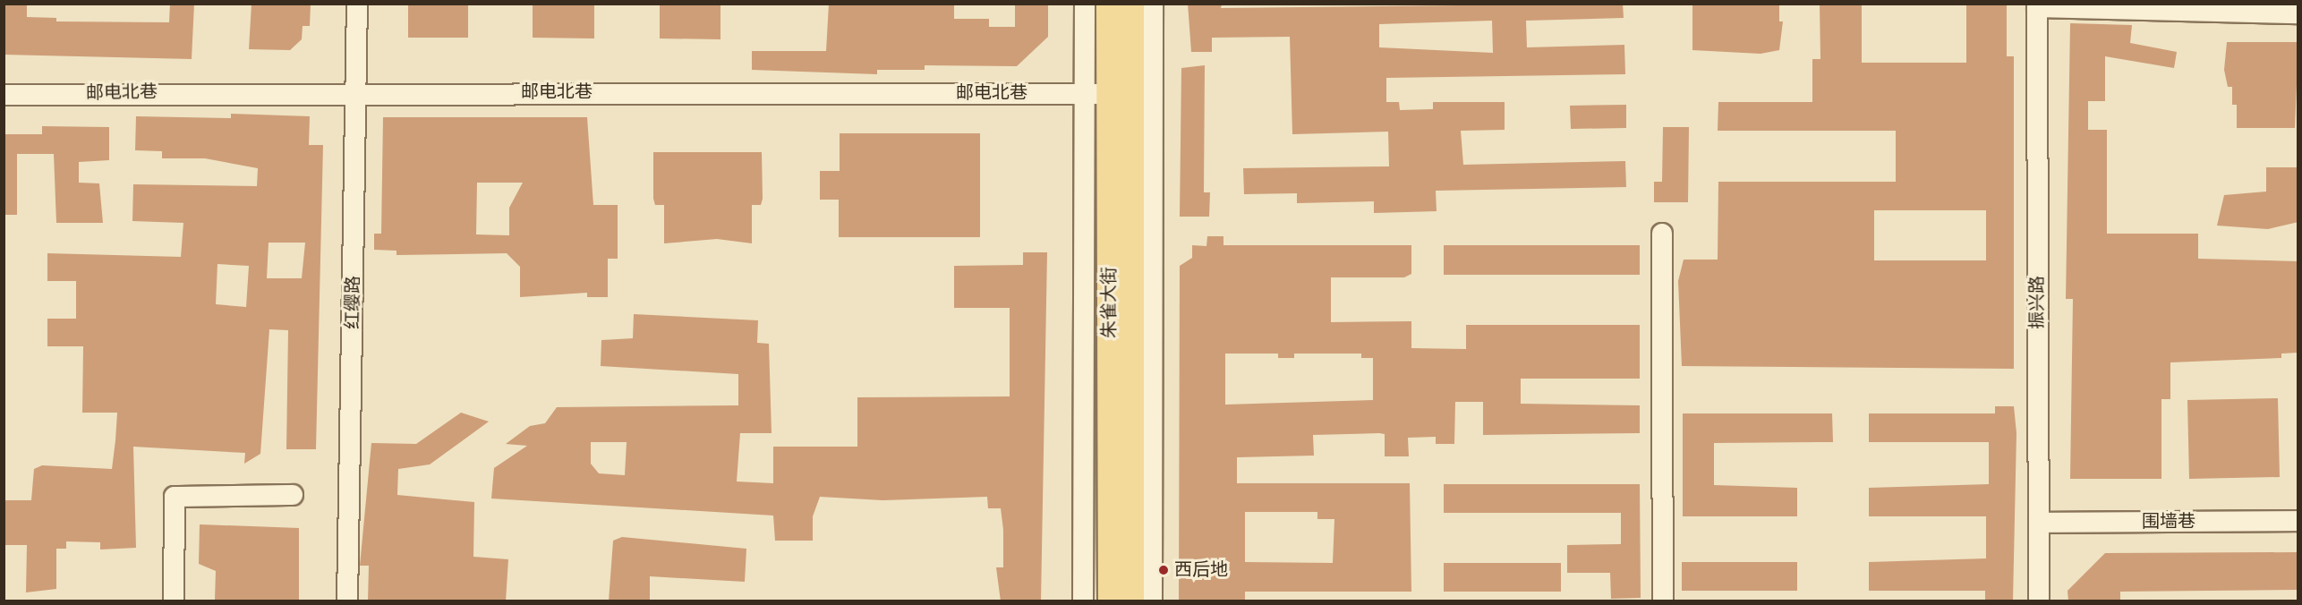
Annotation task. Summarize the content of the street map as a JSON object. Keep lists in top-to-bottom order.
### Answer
{
  "streets": {
    "main road": ["朱雀大街"],
    "street": [
      "邮电北巷",
      "红缨路",
      "振兴路",
      "围墙巷"
    ]
  },
  "crossings": [
    ["邮电北巷", "红缨路"],
    ["邮电北巷", "朱雀大街"],
    ["振兴路", "围墙巷"]
  ],
  "places": ["西后地"]
}
